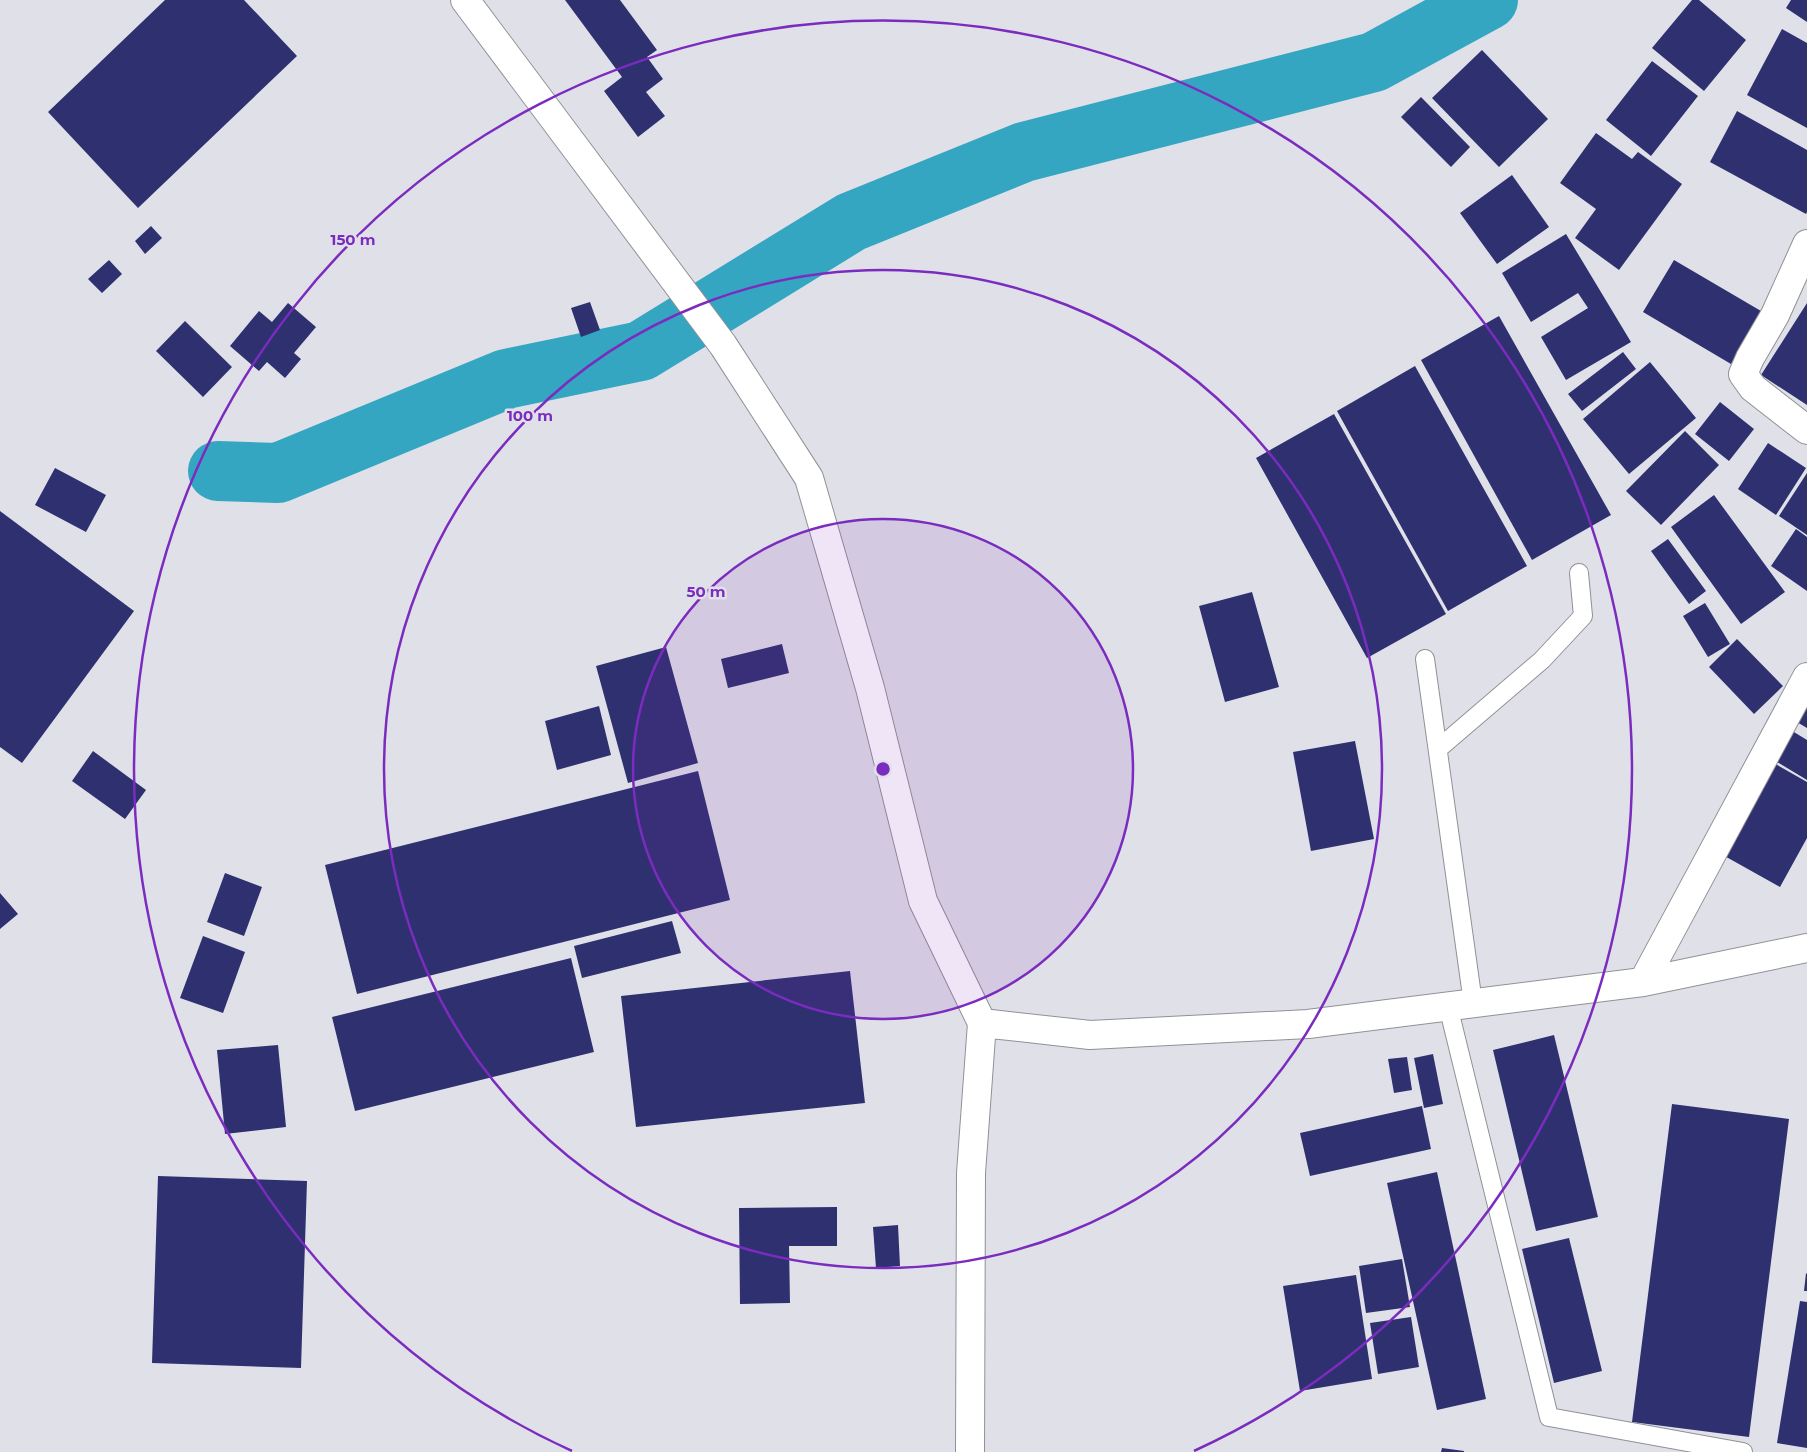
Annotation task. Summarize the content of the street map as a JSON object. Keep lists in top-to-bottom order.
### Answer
{
  "rings": ["150 m", "100 m", "50 m"]
}
